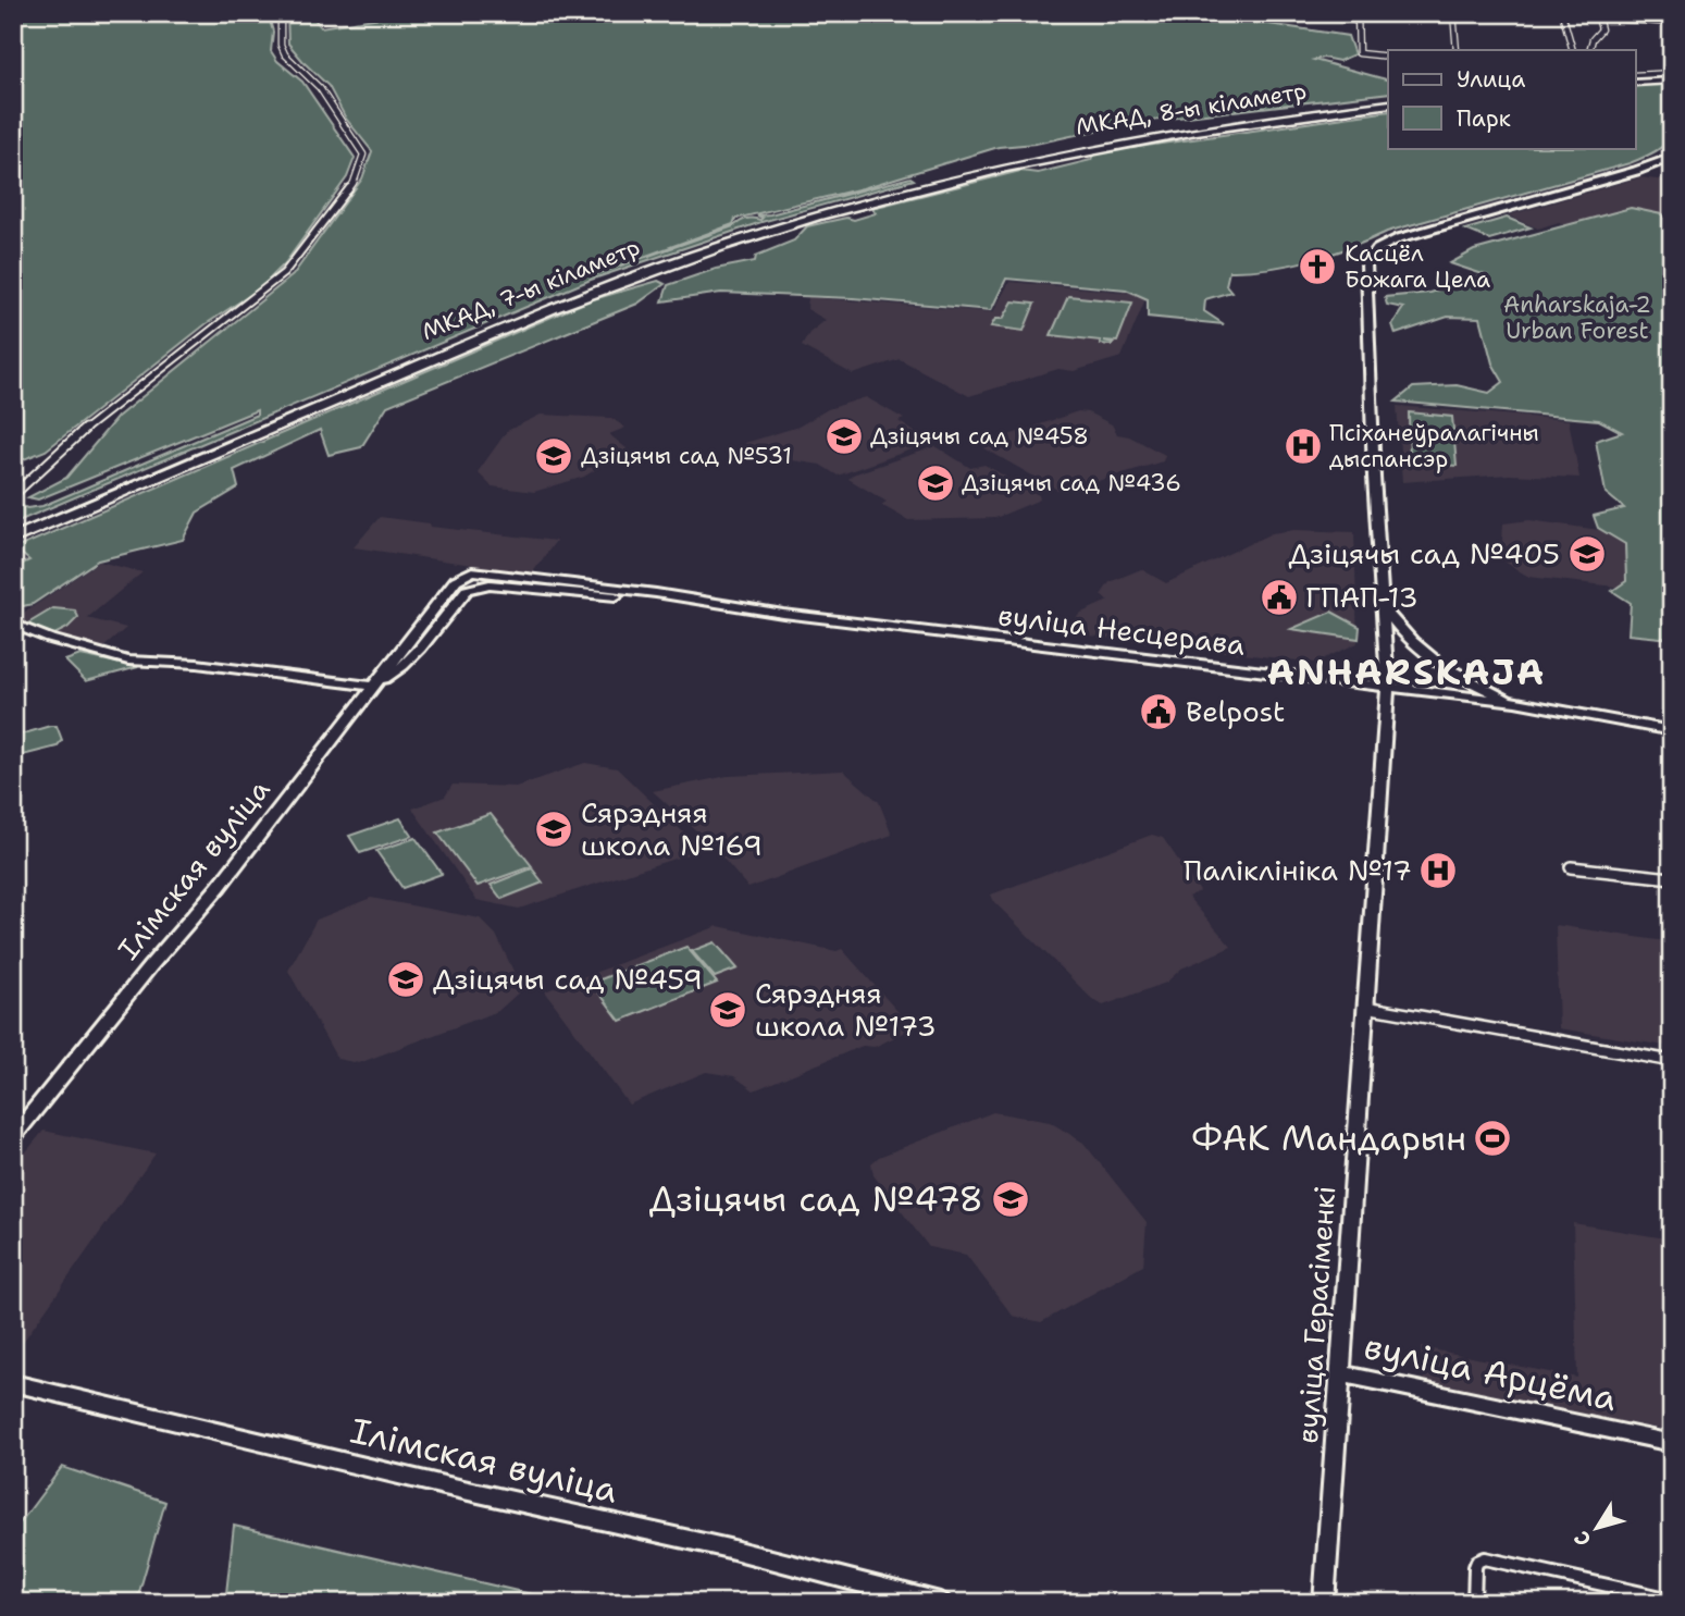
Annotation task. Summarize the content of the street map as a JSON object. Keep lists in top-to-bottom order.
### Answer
{
  "streets": {
    "highway": ["МКАД, 8-ы кіламетр", "МКАД, 7-ы кіламетр"],
    "main road": ["Ілімская вуліца"],
    "street": ["вуліца Несцерава", "вуліца Герасіменкі", "вуліца Арцёма"]
  },
  "crossings": [
    ["МКАД, 8-ы кіламетр", "МКАД, 7-ы кіламетр"],
    ["вуліца Несцерава", "Ілімская вуліца"],
    ["вуліца Несцерава", "вуліца Герасіменкі"],
    ["вуліца Герасіменкі", "вуліца Арцёма"]
  ],
  "districts": ["ANHARSKAJA"],
  "parks": ["Anharskaja-2 Urban Forest"],
  "places": {
    "church": ["Касцёл Божага Цела"],
    "school or university": [
      "Дзіцячы сад №458",
      "Дзіцячы сад №531",
      "Дзіцячы сад №436",
      "Дзіцячы сад №405",
      "Сярэдняя школа №169",
      "Дзіцячы сад №459",
      "Сярэдняя школа №173",
      "Дзіцячы сад №478"
    ],
    "hospital": ["Псіханеўралагічны дыспансэр", "Паліклініка №17"],
    "public building": ["ГПАП-13", "Belpost"],
    "sports": ["ФАК Мандарын"]
  },
  "legend": ["Улица", "Парк"],
  "north": "bottom left"
}
